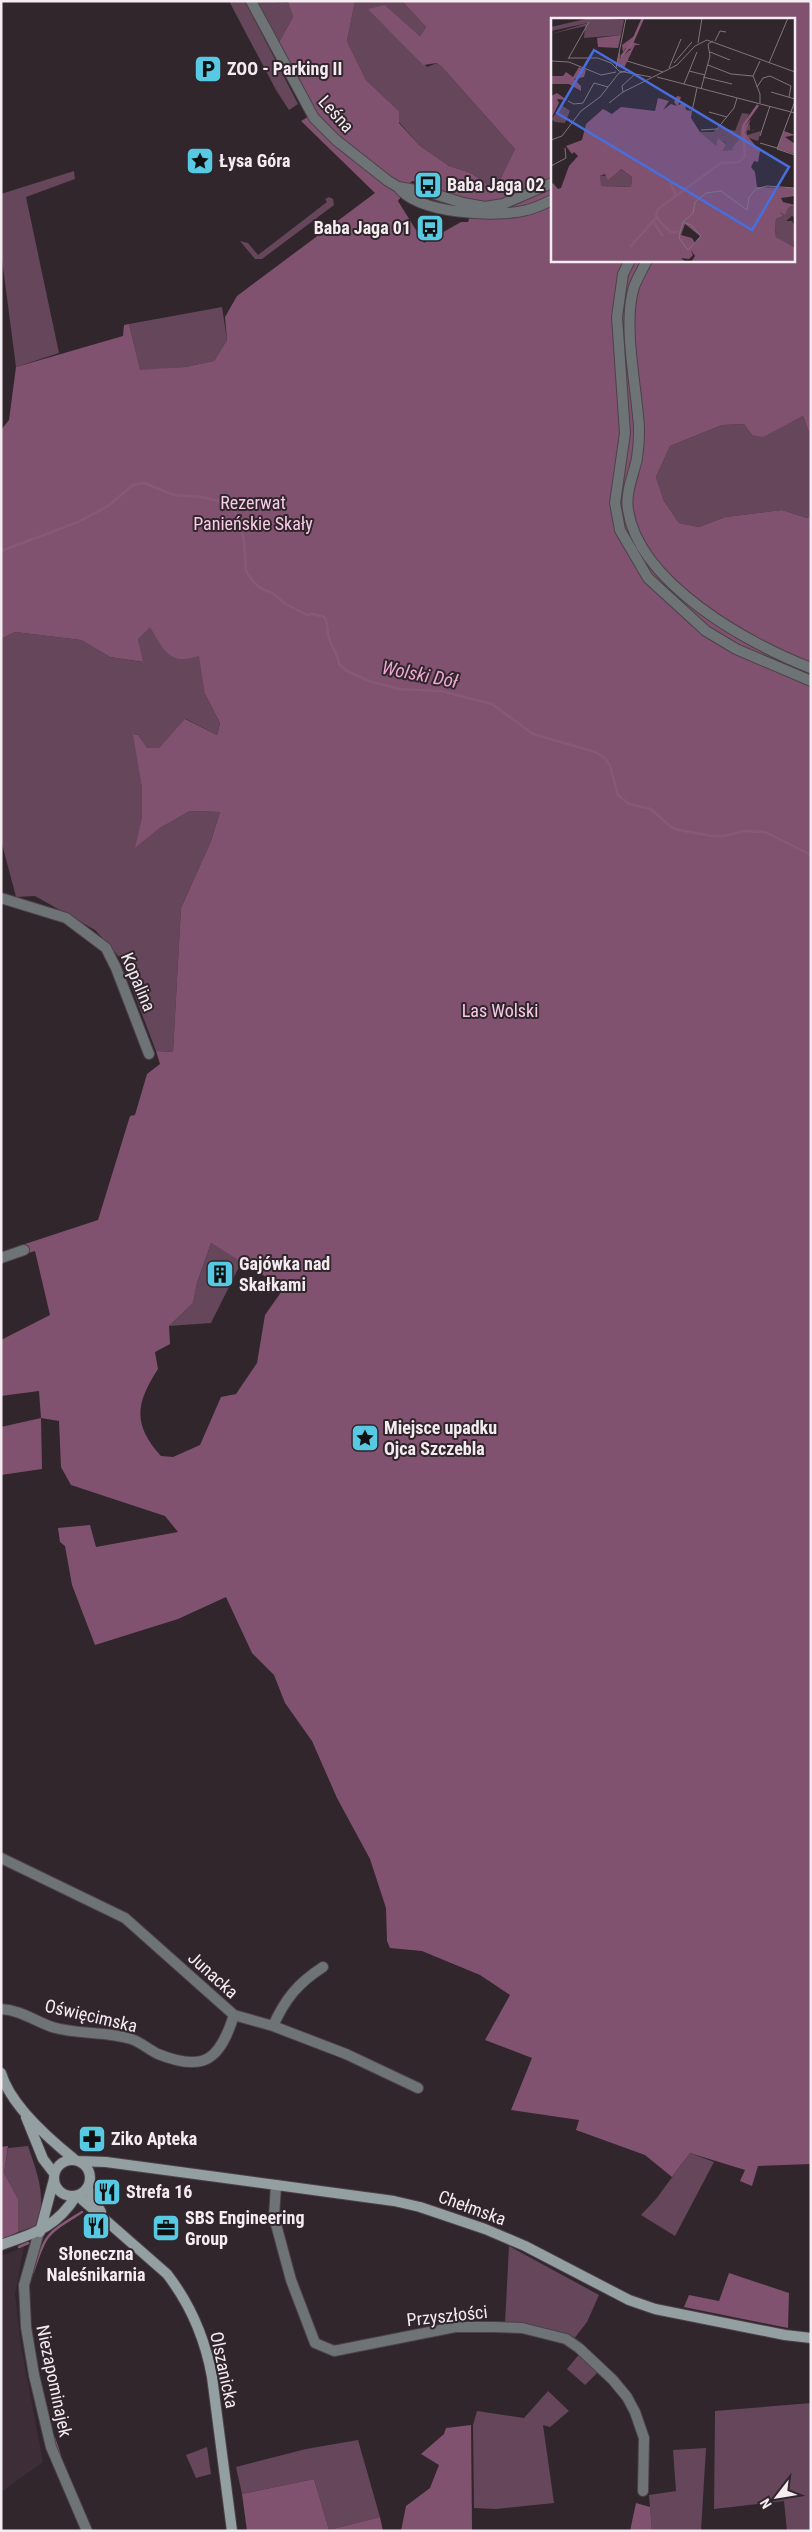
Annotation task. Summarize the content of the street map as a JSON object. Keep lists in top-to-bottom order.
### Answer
{
  "streets": {
    "street": [
      "Leśna",
      "Kopalina",
      "Junacka",
      "Oświęcimska",
      "Chełmska",
      "Przyszłości",
      "Olszanicka",
      "Niezapominajek"
    ]
  },
  "crossings": [
    ["Junacka", "Oświęcimska"],
    ["Chełmska", "Przyszłości"],
    ["Chełmska", "Olszanicka"]
  ],
  "water": ["Wolski Dół"],
  "parks": ["Rezerwat Panieńskie Skały", "Las Wolski"],
  "places": {
    "parking": ["ZOO - Parking II"],
    "place": ["Łysa Góra", "Miejsce upadku Ojca Szczebla"],
    "bus stop": ["Baba Jaga 02", "Baba Jaga 01"],
    "building": ["Gajówka nad Skałkami"],
    "pharmacy": ["Ziko Apteka"],
    "restaurant": ["Strefa 16", "Słoneczna Naleśnikarnia"],
    "office": ["SBS Engineering Group"]
  },
  "north": "bottom left"
}
